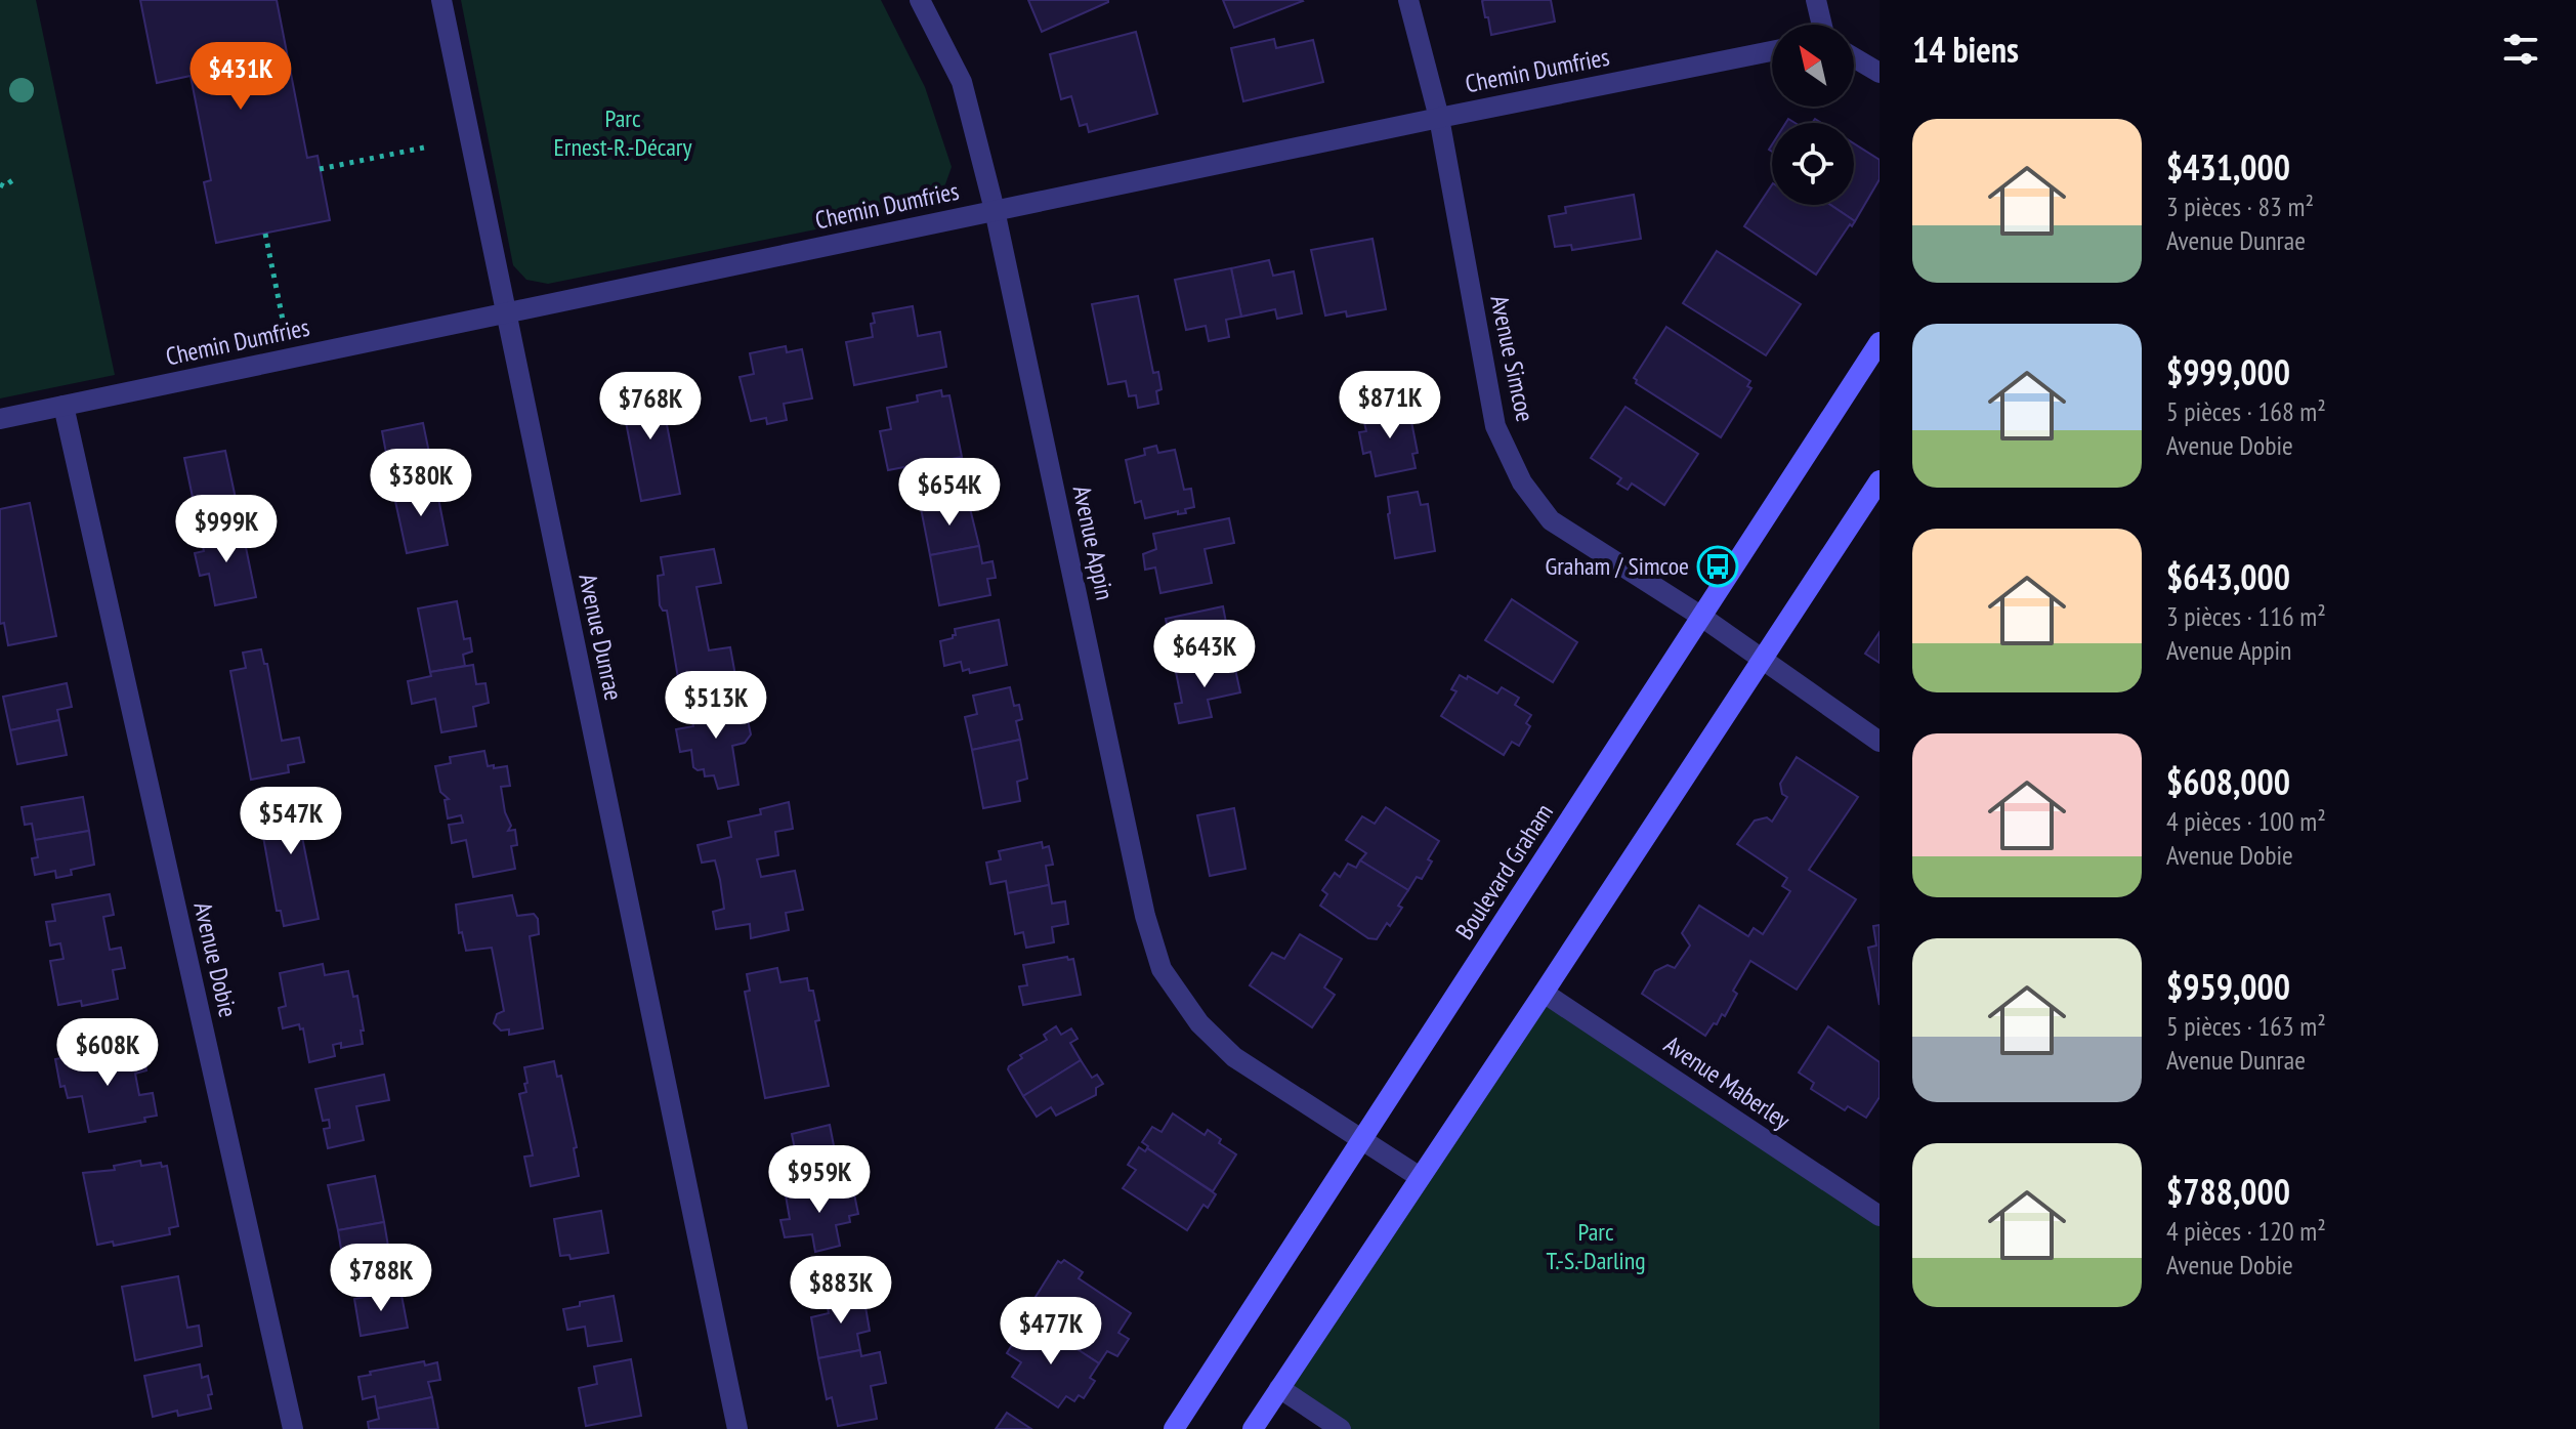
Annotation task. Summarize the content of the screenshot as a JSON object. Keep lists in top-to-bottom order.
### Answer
{
  "streets": {
    "street": [
      "Chemin Dumfries",
      "Avenue Simcoe",
      "Avenue Appin",
      "Avenue Dunrae",
      "Boulevard Graham",
      "Avenue Dobie",
      "Avenue Maberley"
    ]
  },
  "crossings": [
    ["Chemin Dumfries", "Avenue Simcoe"],
    ["Chemin Dumfries", "Avenue Appin"],
    ["Chemin Dumfries", "Avenue Dunrae"],
    ["Chemin Dumfries", "Avenue Dobie"],
    ["Avenue Simcoe", "Boulevard Graham"],
    ["Avenue Appin", "Boulevard Graham"]
  ],
  "parks": ["Parc Ernest-R.-Décary", "Parc T.-S.-Darling"],
  "places": {
    "bus stop": ["Graham / Simcoe"]
  },
  "north": "top left",
  "page": {
    "heading": "14 biens",
    "price": [
      "$431K",
      "$871K",
      "$768K",
      "$380K",
      "$654K",
      "$999K",
      "$643K",
      "$513K",
      "$547K",
      "$608K",
      "$959K",
      "$788K",
      "$883K",
      "$477K"
    ],
    "list": [
      {
        "name": "$431,000",
        "note": "3 pièces · 83 m² · Avenue Dunrae"
      },
      {
        "name": "$999,000",
        "note": "5 pièces · 168 m² · Avenue Dobie"
      },
      {
        "name": "$643,000",
        "note": "3 pièces · 116 m² · Avenue Appin"
      },
      {
        "name": "$608,000",
        "note": "4 pièces · 100 m² · Avenue Dobie"
      },
      {
        "name": "$959,000",
        "note": "5 pièces · 163 m² · Avenue Dunrae"
      },
      {
        "name": "$788,000",
        "note": "4 pièces · 120 m² · Avenue Dobie"
      }
    ]
  }
}
